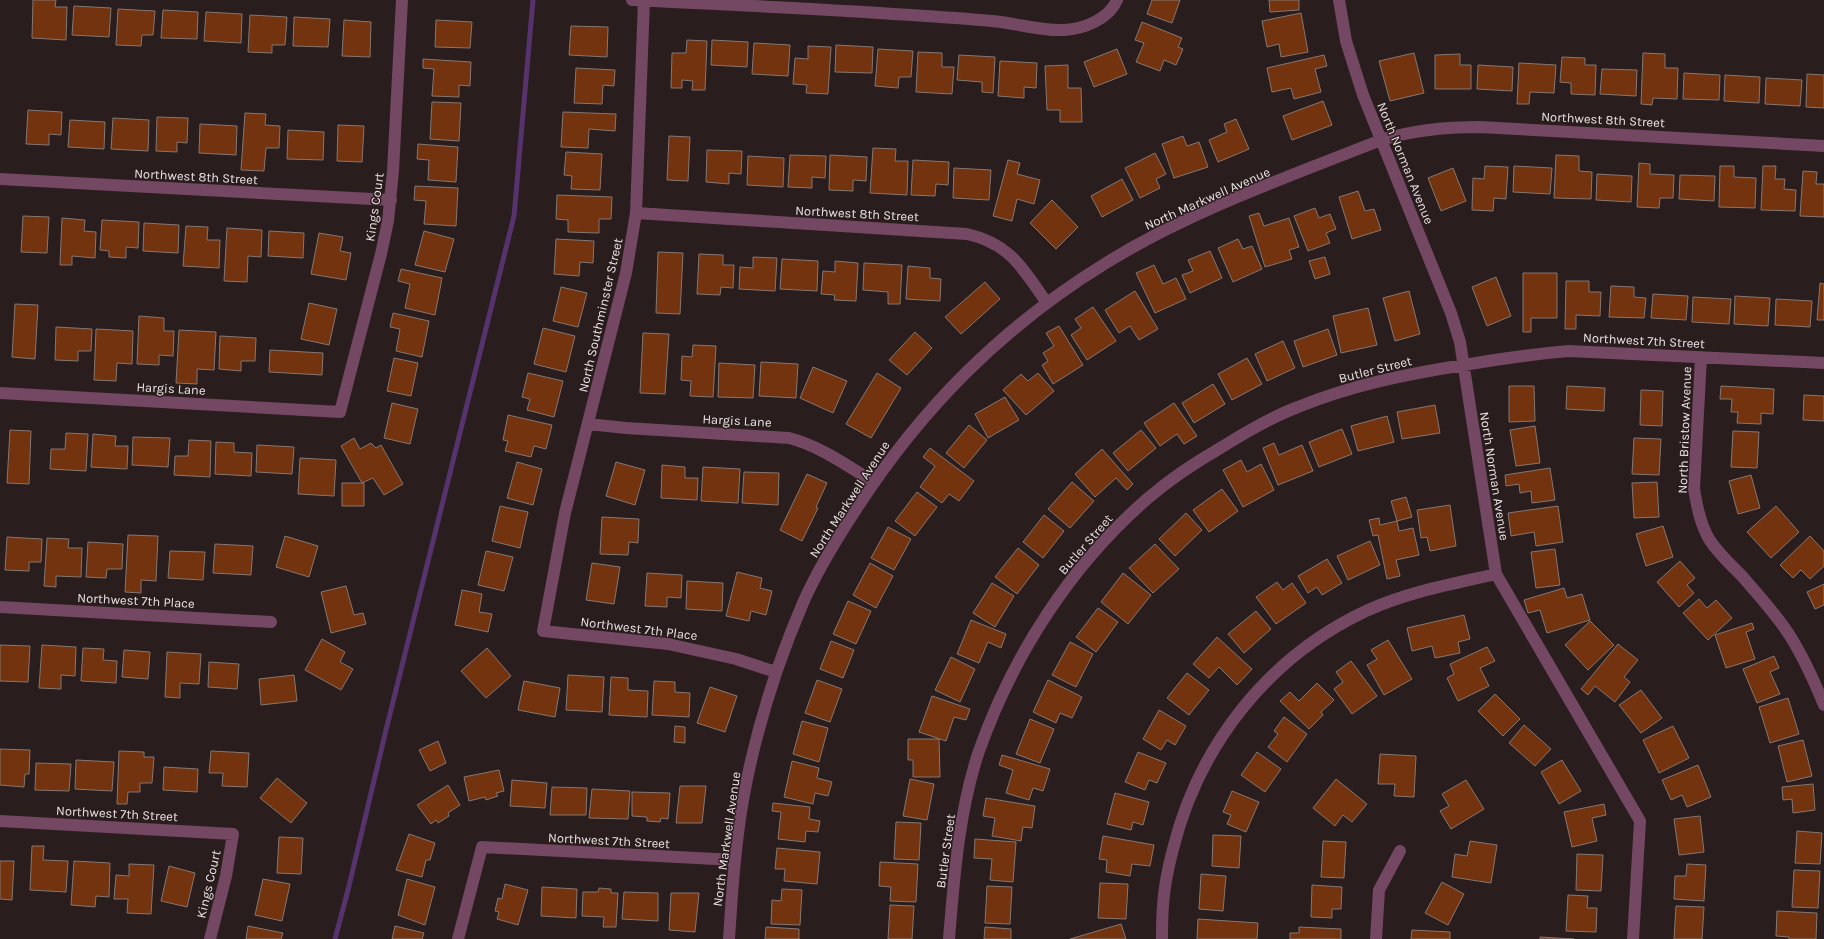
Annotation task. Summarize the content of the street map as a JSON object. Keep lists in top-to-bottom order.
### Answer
{
  "streets": {
    "street": [
      "Northwest 8th Street",
      "North Norman Avenue",
      "North Markwell Avenue",
      "Kings Court",
      "North Southminster Street",
      "Northwest 7th Street",
      "Butler Street",
      "Hargis Lane",
      "North Bristow Avenue",
      "Northwest 7th Place"
    ]
  },
  "crossings": [
    ["Northwest 8th Street", "North Norman Avenue"],
    ["Northwest 8th Street", "North Markwell Avenue"],
    ["Northwest 8th Street", "Kings Court"],
    ["Northwest 8th Street", "North Southminster Street"],
    ["North Norman Avenue", "North Markwell Avenue"],
    ["North Norman Avenue", "Northwest 7th Street"],
    ["North Norman Avenue", "Butler Street"],
    ["North Markwell Avenue", "Northwest 7th Street"],
    ["North Markwell Avenue", "Hargis Lane"],
    ["North Markwell Avenue", "Northwest 7th Place"],
    ["Kings Court", "Northwest 7th Street"],
    ["Kings Court", "Hargis Lane"],
    ["North Southminster Street", "Hargis Lane"],
    ["North Southminster Street", "Northwest 7th Place"],
    ["Northwest 7th Street", "Butler Street"],
    ["Northwest 7th Street", "North Bristow Avenue"]
  ]
}
